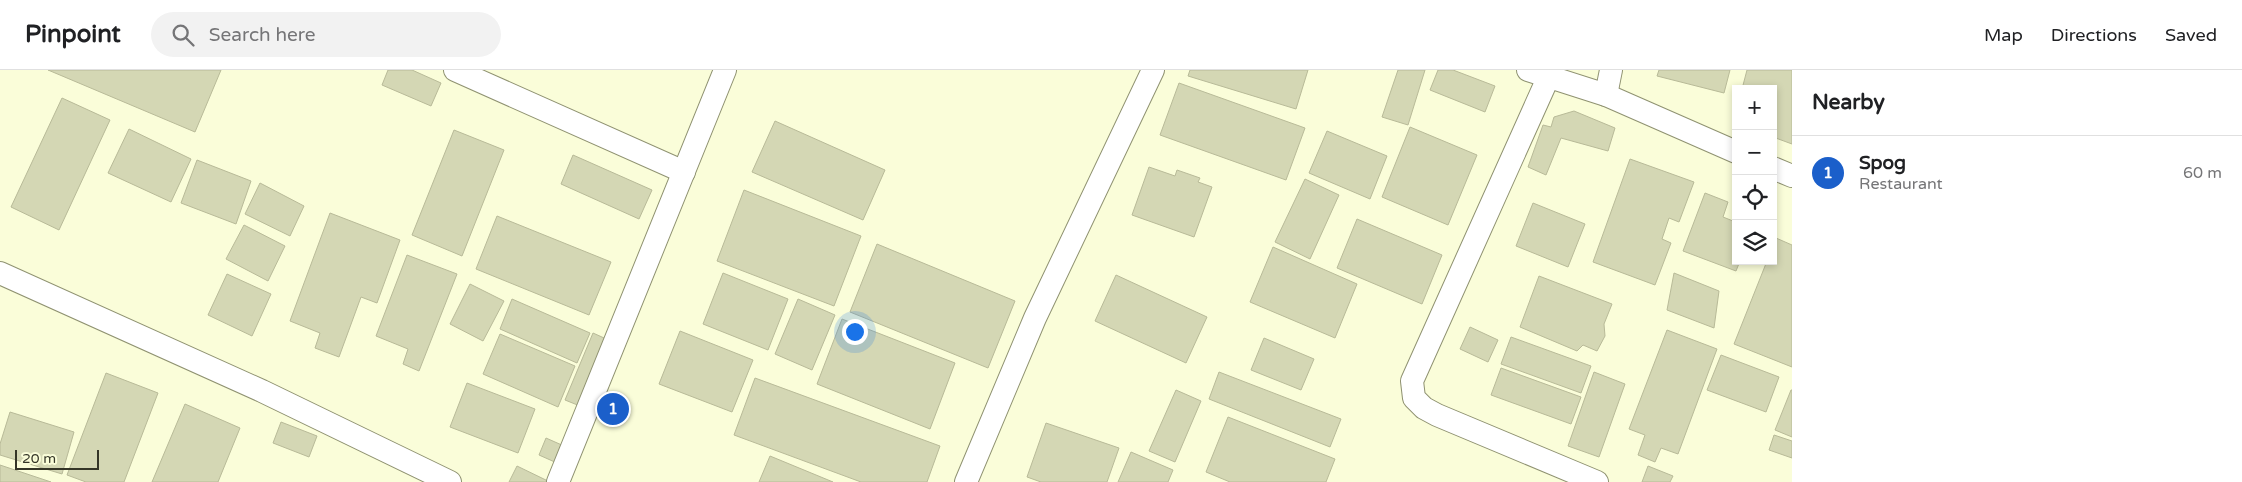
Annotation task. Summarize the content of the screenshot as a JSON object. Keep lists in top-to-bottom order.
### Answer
{
  "scale_bar": "20 m",
  "page": {
    "header": "Pinpoint",
    "search": "Search here",
    "nav": ["Map", "Directions", "Saved"],
    "heading": "Nearby",
    "map_buttons": ["+", "−"],
    "list": [
      {
        "mark": "1",
        "name": "Spog",
        "note": "Restaurant",
        "value": "60 m"
      }
    ],
    "pins": "1",
    "scale": "20 m"
  }
}
